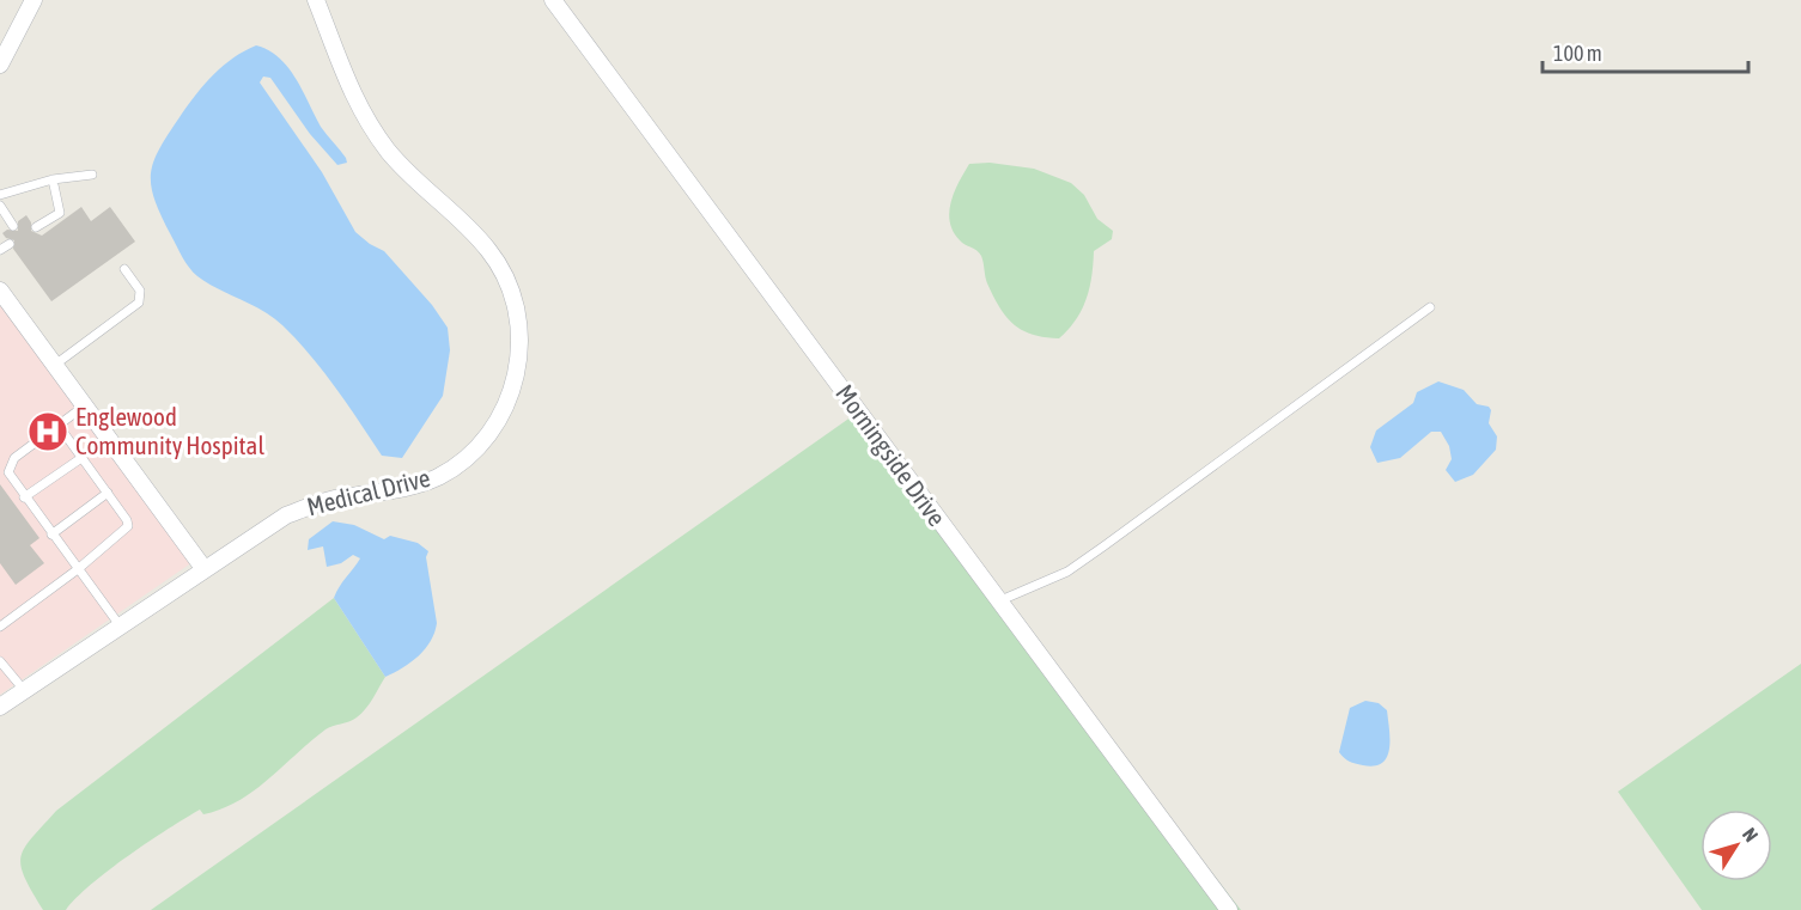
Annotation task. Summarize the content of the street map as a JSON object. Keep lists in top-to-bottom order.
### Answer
{
  "streets": {
    "street": ["Morningside Drive", "Medical Drive"]
  },
  "places": {
    "hospital": ["Englewood Community Hospital"]
  },
  "scale_bar": "100 m",
  "north": "top right"
}
